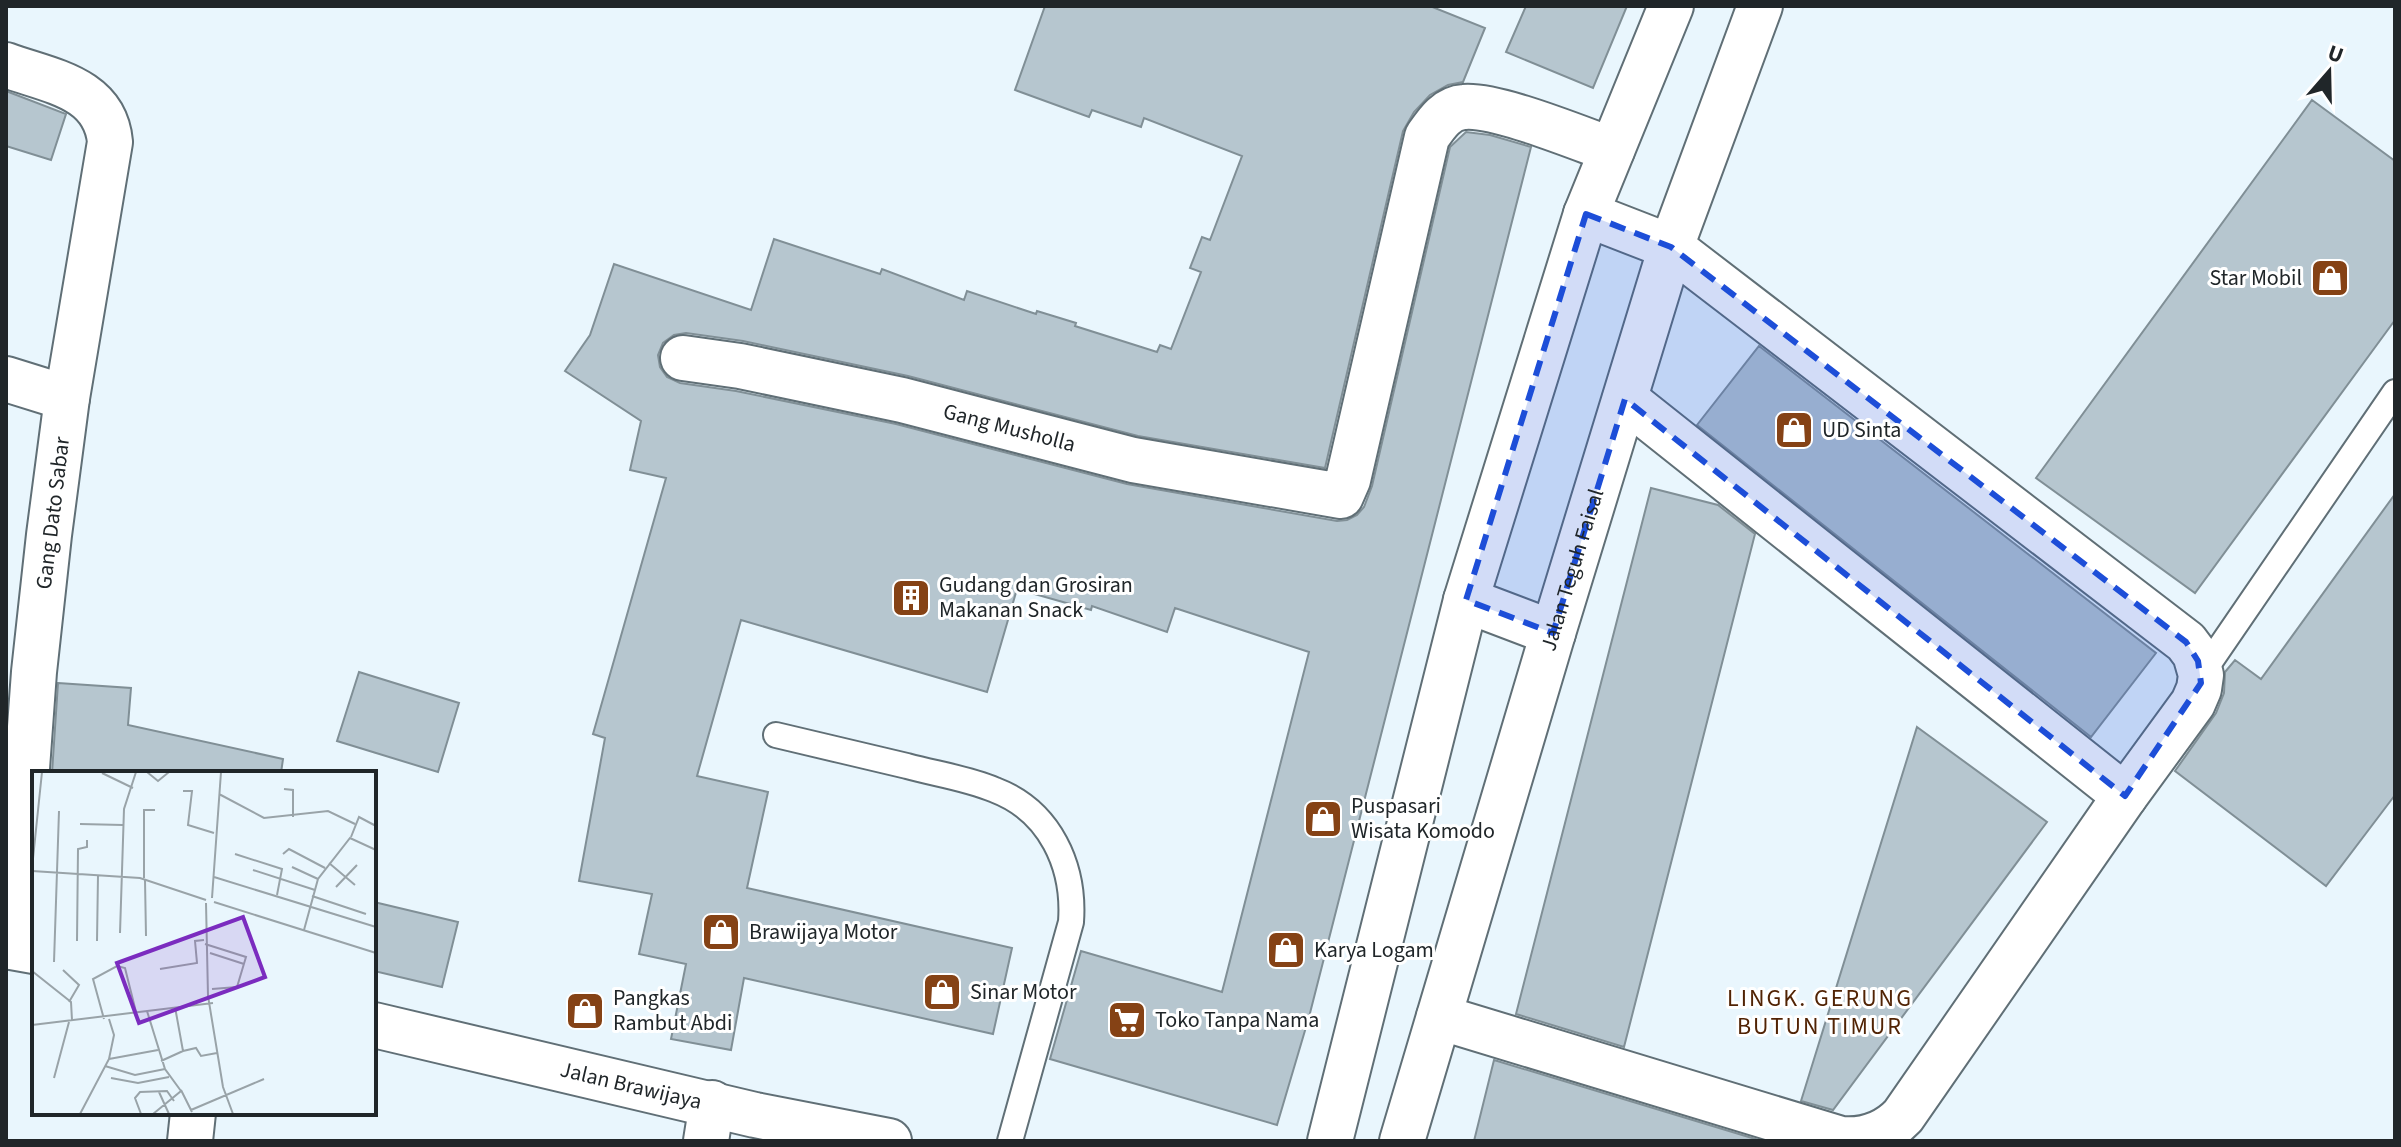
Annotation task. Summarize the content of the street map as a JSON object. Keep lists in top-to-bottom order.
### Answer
{
  "streets": {
    "main road": [
      "Gang Musholla",
      "Gang Dato Sabar",
      "Jalan Teguh Faisal",
      "Jalan Brawijaya"
    ]
  },
  "districts": ["LINGK. GERUNG BUTUN TIMUR"],
  "places": {
    "shop": [
      "Star Mobil",
      "UD Sinta",
      "Puspasari Wisata Komodo",
      "Brawijaya Motor",
      "Karya Logam",
      "Sinar Motor",
      "Pangkas Rambut Abdi"
    ],
    "building": ["Gudang dan Grosiran Makanan Snack"],
    "supermarket": ["Toko Tanpa Nama"]
  },
  "north": "top"
}
